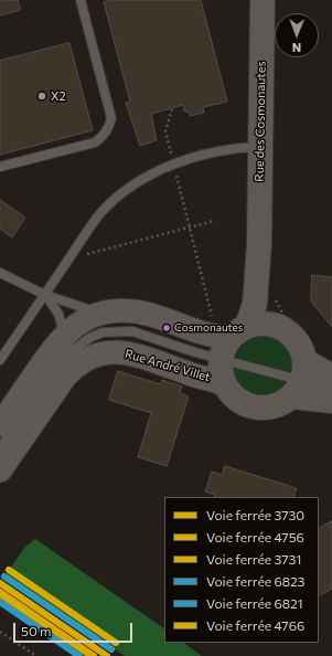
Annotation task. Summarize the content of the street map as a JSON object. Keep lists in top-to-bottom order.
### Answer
{
  "streets": {
    "main road": ["Rue des Cosmonautes"],
    "street": ["Rue André Villet"]
  },
  "crossings": [
    ["Rue des Cosmonautes", "Rue André Villet"]
  ],
  "places": ["X2", "Cosmonautes"],
  "lines": [
    "rail line 4766",
    "rail line 6823",
    "rail line 3730",
    "rail line 4756",
    "rail line 3731",
    "rail line 6821"
  ],
  "legend": [
    "Voie ferrée 3730",
    "Voie ferrée 4756",
    "Voie ferrée 3731",
    "Voie ferrée 6823",
    "Voie ferrée 6821",
    "Voie ferrée 4766"
  ],
  "scale_bar": "50 m",
  "north": "bottom"
}
